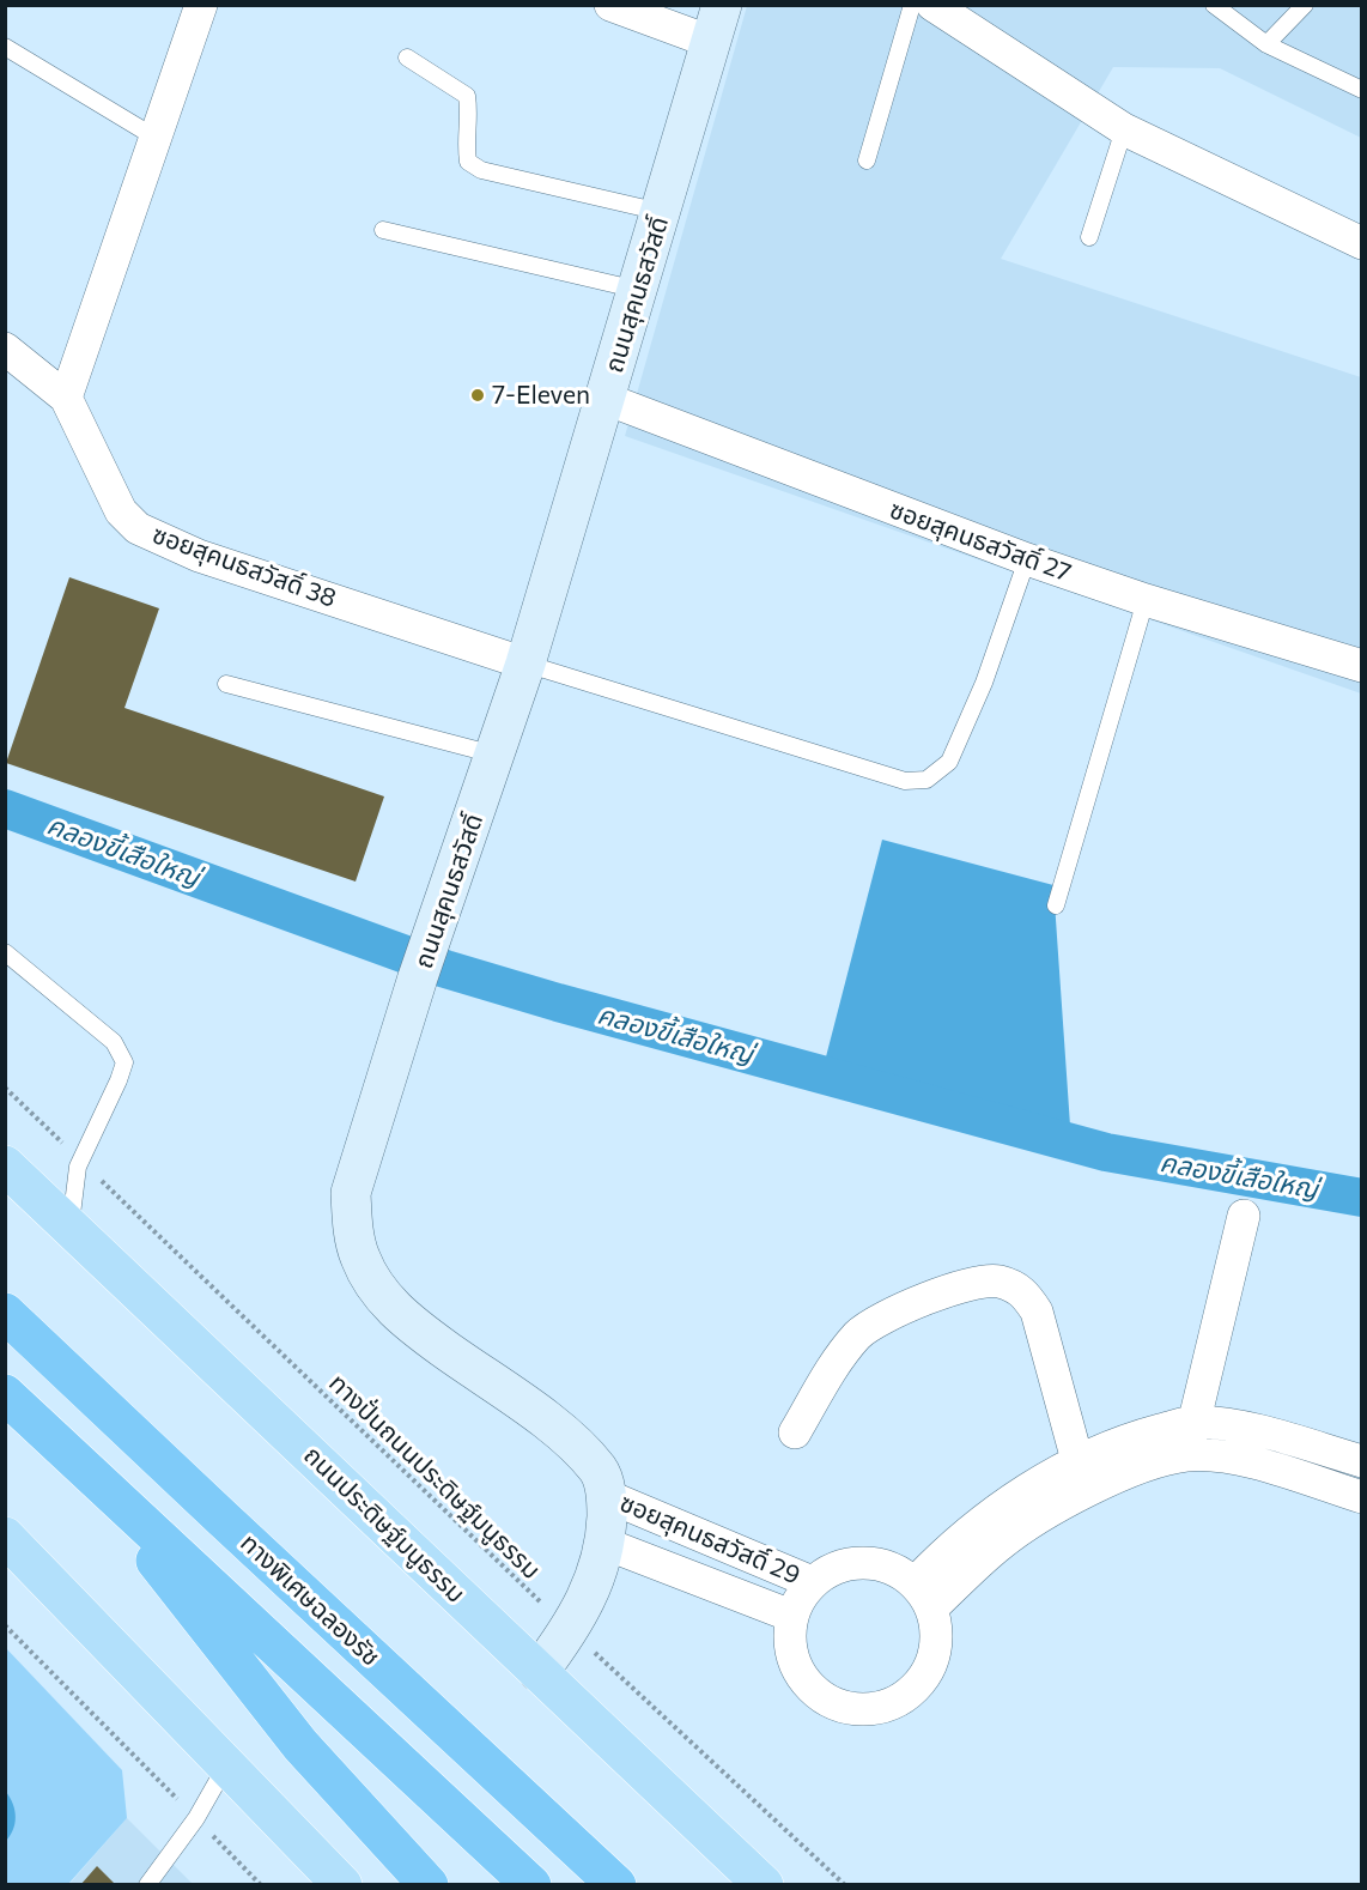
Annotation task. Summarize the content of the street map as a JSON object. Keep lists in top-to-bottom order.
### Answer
{
  "streets": {
    "highway": ["ทางพิเศษฉลองรัช"],
    "main road": ["ถนนสุคนธสวัสดิ์", "ถนนประดิษฐ์มนูธรรม"],
    "street": ["ซอยสุคนธสวัสดิ์ 27", "ซอยสุคนธสวัสดิ์ 38", "ซอยสุคนธสวัสดิ์ 29"],
    "path": ["ทางปั่นถนนประดิษฐ์มนูธรรม"]
  },
  "crossings": [
    ["ถนนสุคนธสวัสดิ์", "ซอยสุคนธสวัสดิ์ 27"],
    ["ถนนสุคนธสวัสดิ์", "ซอยสุคนธสวัสดิ์ 38"],
    ["ถนนสุคนธสวัสดิ์", "ทางปั่นถนนประดิษฐ์มนูธรรม"],
    ["ถนนสุคนธสวัสดิ์", "ถนนประดิษฐ์มนูธรรม"],
    ["ถนนสุคนธสวัสดิ์", "ซอยสุคนธสวัสดิ์ 29"]
  ],
  "water": ["คลองขี้เสือใหญ่"],
  "places": ["7-Eleven"]
}
